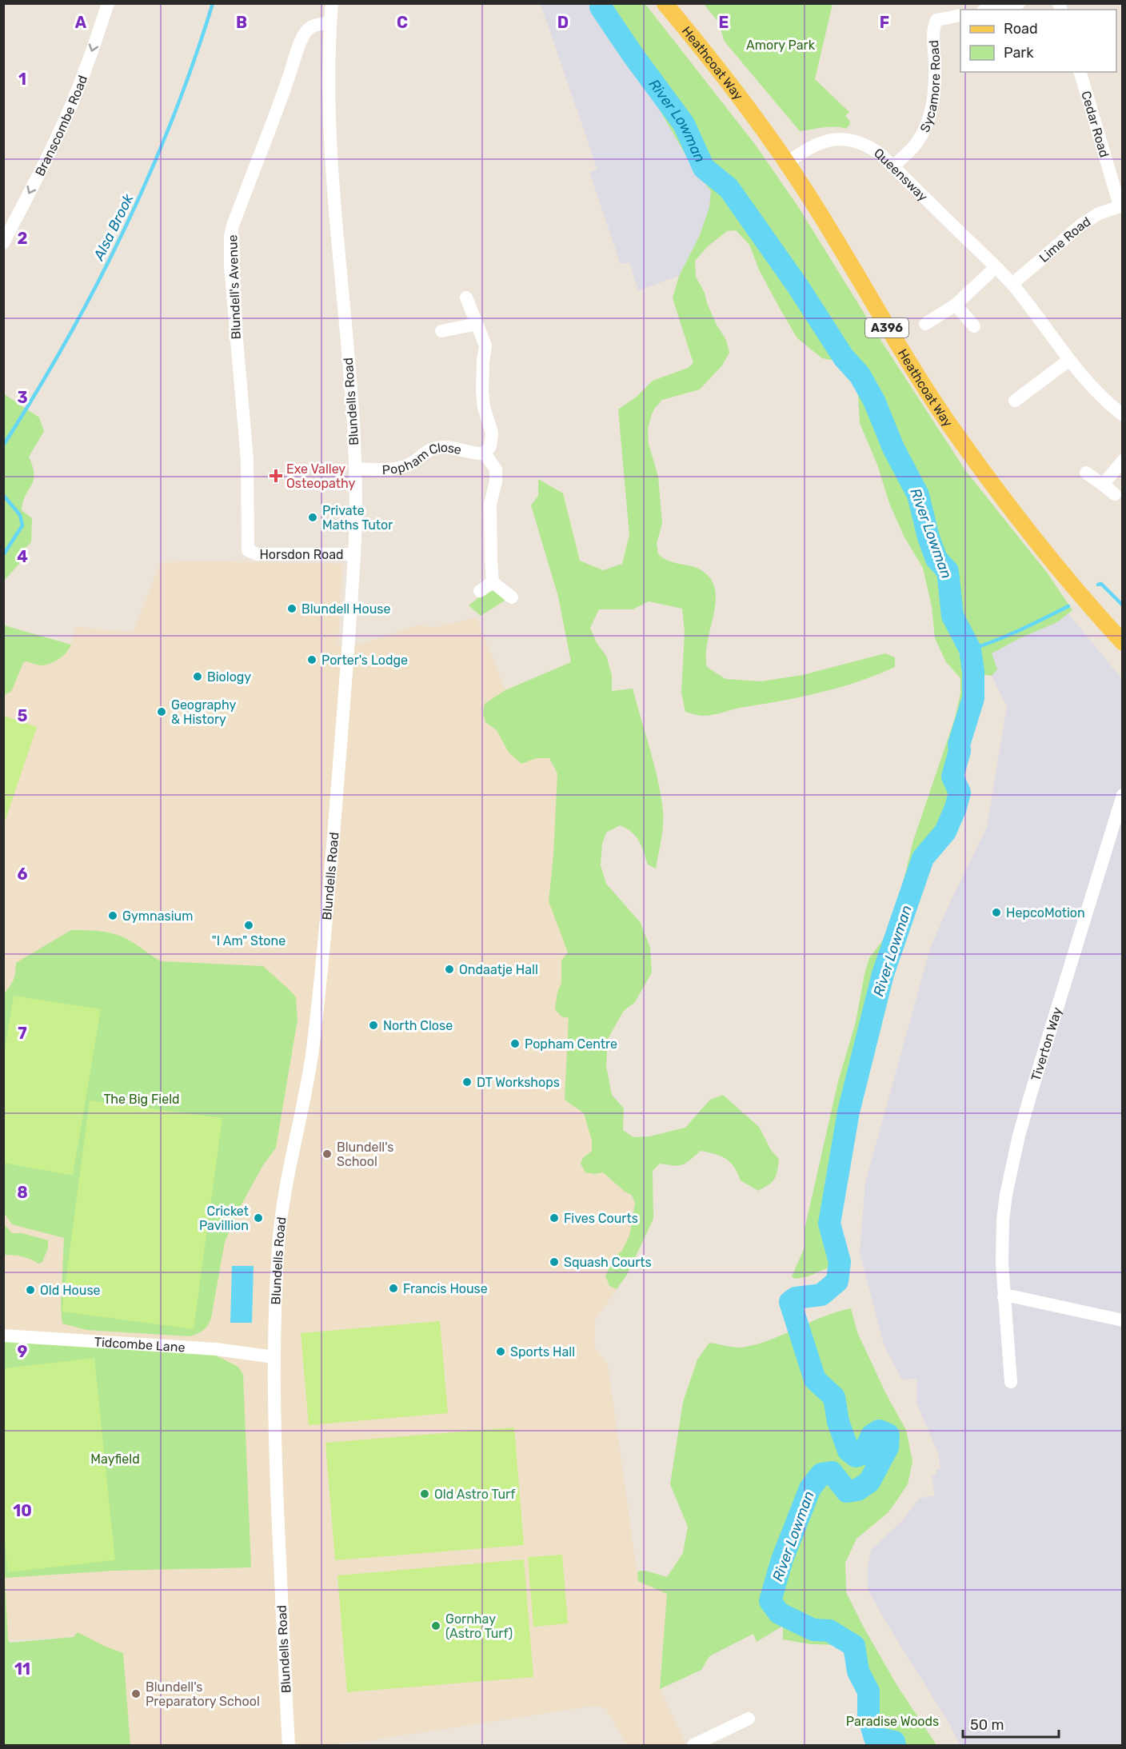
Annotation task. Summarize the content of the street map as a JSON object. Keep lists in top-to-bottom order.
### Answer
{
  "streets": {
    "main road": ["Heathcoat Way", "A396"],
    "street": [
      "Sycamore Road",
      "Cedar Road",
      "Branscombe Road",
      "Queensway",
      "Lime Road",
      "Blundell's Avenue",
      "Blundells Road",
      "Popham Close",
      "Horsdon Road",
      "Tiverton Way",
      "Tidcombe Lane"
    ]
  },
  "crossings": [
    ["Heathcoat Way", "Queensway"],
    ["Sycamore Road", "Queensway"],
    ["Cedar Road", "Lime Road"],
    ["Queensway", "Lime Road"],
    ["Blundell's Avenue", "Blundells Road"],
    ["Blundell's Avenue", "Horsdon Road"],
    ["Blundells Road", "Popham Close"],
    ["Blundells Road", "Horsdon Road"],
    ["Blundells Road", "Tidcombe Lane"]
  ],
  "one_way": ["Branscombe Road"],
  "water": ["River Lowman", "Alsa Brook"],
  "parks": [
    "Amory Park",
    "The Big Field",
    "Mayfield",
    "Paradise Woods"
  ],
  "places": {
    "health": ["Exe Valley Osteopathy"],
    "other": [
      "Private Maths Tutor",
      "Blundell House",
      "Porter's Lodge",
      "Biology",
      "Geography & History",
      "HepcoMotion",
      "Gymnasium",
      "\"I Am\" Stone",
      "Ondaatje Hall",
      "North Close",
      "Popham Centre",
      "DT Workshops",
      "Blundell's School",
      "Cricket Pavillion",
      "Fives Courts",
      "Squash Courts",
      "Francis House",
      "Old House",
      "Sports Hall",
      "Old Astro Turf",
      "Gornhay (Astro Turf)",
      "Blundell's Preparatory School"
    ]
  },
  "legend": ["Road", "Park"],
  "scale_bar": "50 m",
  "grid": {
    "columns": [
      "A",
      "B",
      "C",
      "D",
      "E",
      "F"
    ],
    "rows": [
      "1",
      "2",
      "3",
      "4",
      "5",
      "6",
      "7",
      "8",
      "9",
      "10",
      "11"
    ]
  }
}
